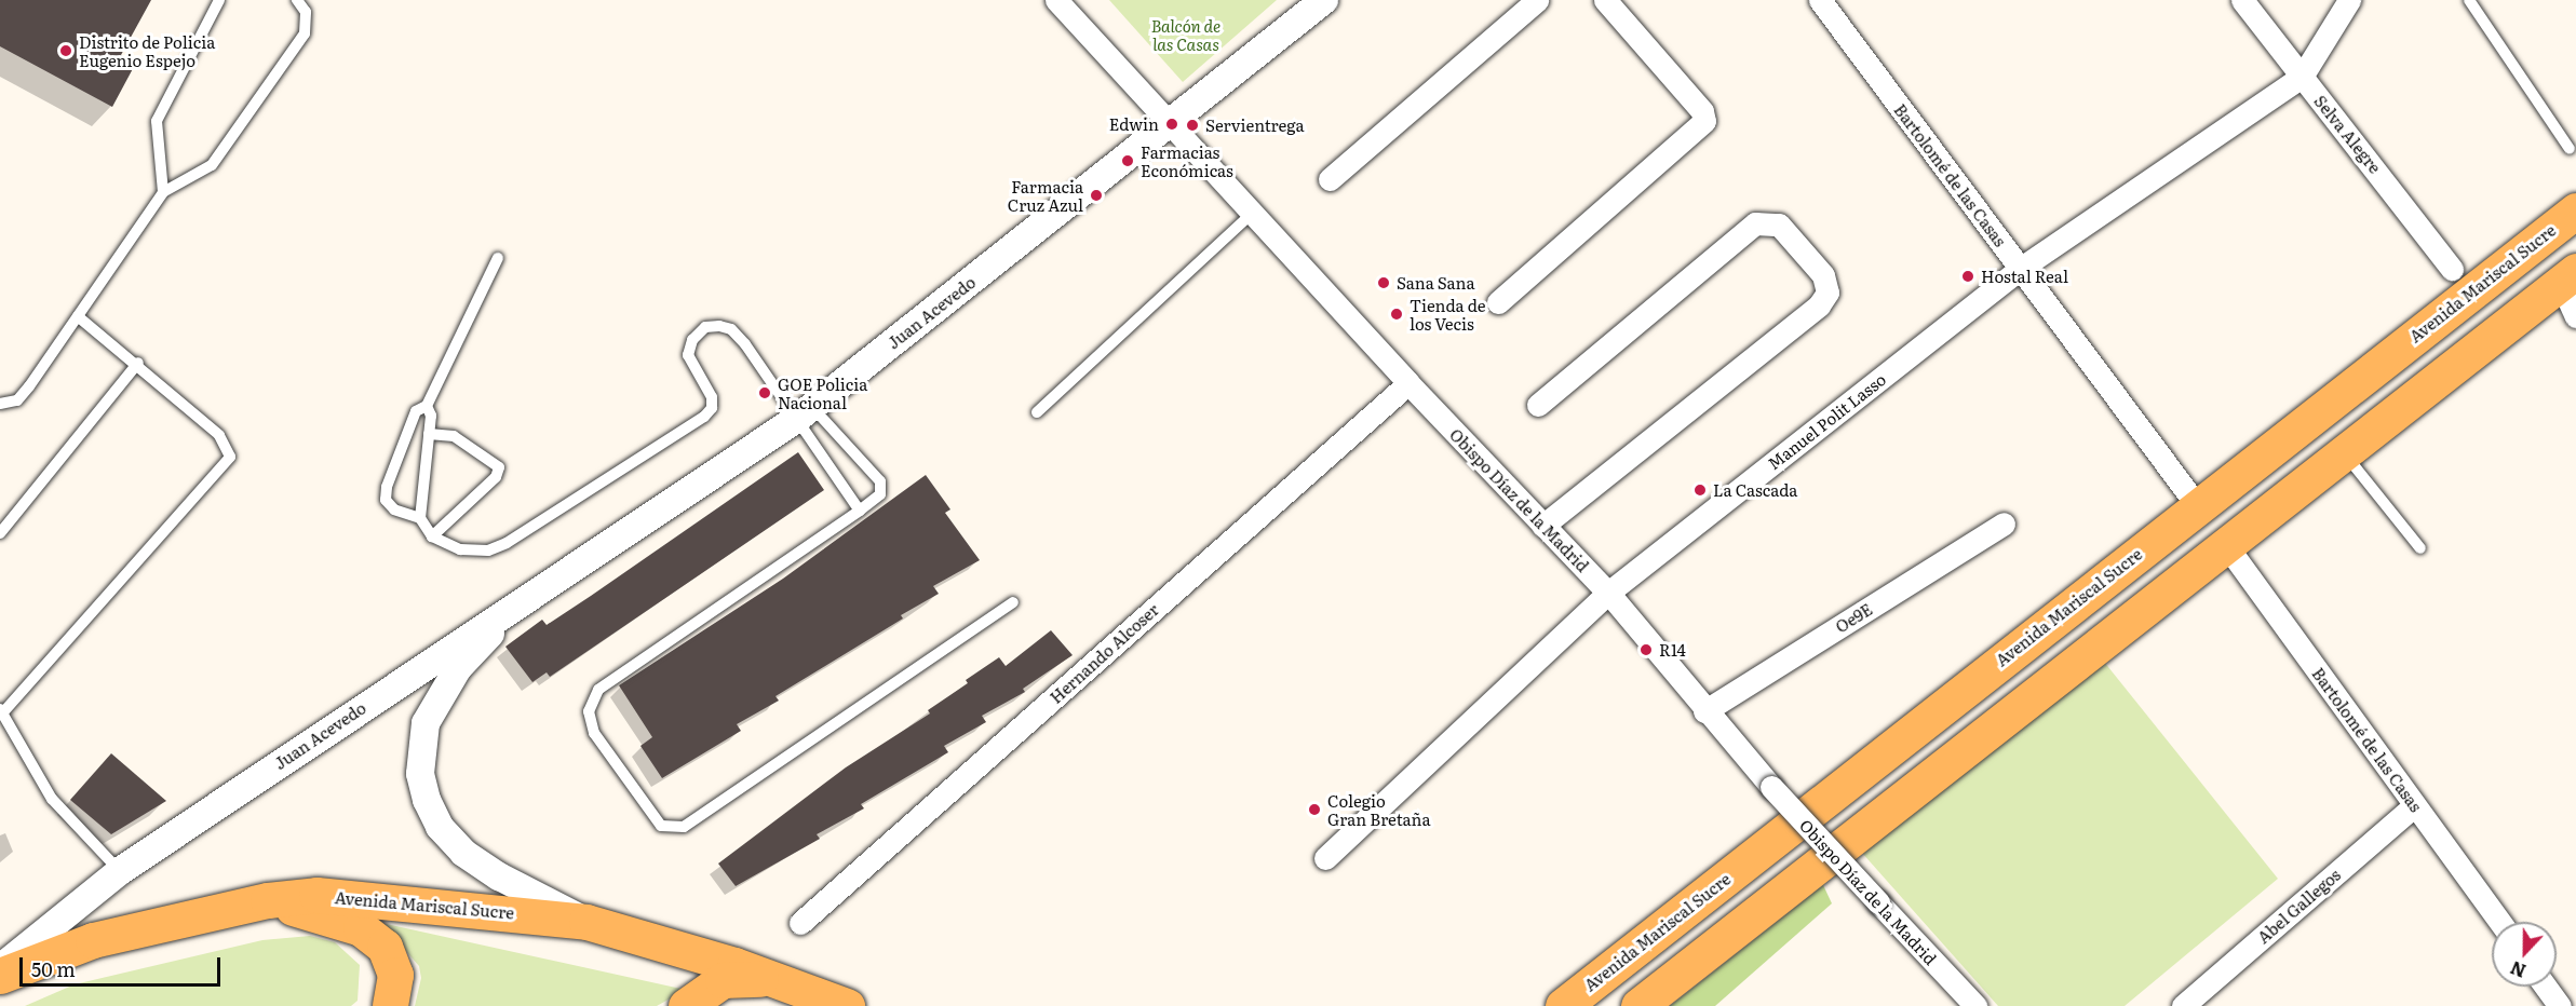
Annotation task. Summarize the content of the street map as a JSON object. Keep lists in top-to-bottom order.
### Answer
{
  "streets": {
    "main road": ["Avenida Mariscal Sucre"],
    "street": [
      "Selva Alegre",
      "Bartolomé de las Casas",
      "Juan Acevedo",
      "Manuel Polit Lasso",
      "Obispo Díaz de la Madrid",
      "Oe9E",
      "Hernando Alcoser",
      "Abel Gallegos"
    ]
  },
  "crossings": [
    ["Selva Alegre", "Manuel Polit Lasso"],
    ["Bartolomé de las Casas", "Avenida Mariscal Sucre"],
    ["Bartolomé de las Casas", "Manuel Polit Lasso"],
    ["Bartolomé de las Casas", "Abel Gallegos"],
    ["Avenida Mariscal Sucre", "Juan Acevedo"],
    ["Juan Acevedo", "Obispo Díaz de la Madrid"],
    ["Manuel Polit Lasso", "Obispo Díaz de la Madrid"],
    ["Obispo Díaz de la Madrid", "Oe9E"],
    ["Obispo Díaz de la Madrid", "Hernando Alcoser"]
  ],
  "parks": ["Balcón de las Casas"],
  "places": [
    "Distrito de Policia Eugenio Espejo",
    "Edwin",
    "Servientrega",
    "Farmacias Económicas",
    "Farmacia Cruz Azul",
    "Hostal Real",
    "Sana Sana",
    "Tienda de los Vecis",
    "GOE Policia Nacional",
    "La Cascada",
    "R14",
    "Colegio Gran Bretaña"
  ],
  "scale_bar": "50 m",
  "north": "bottom"
}
